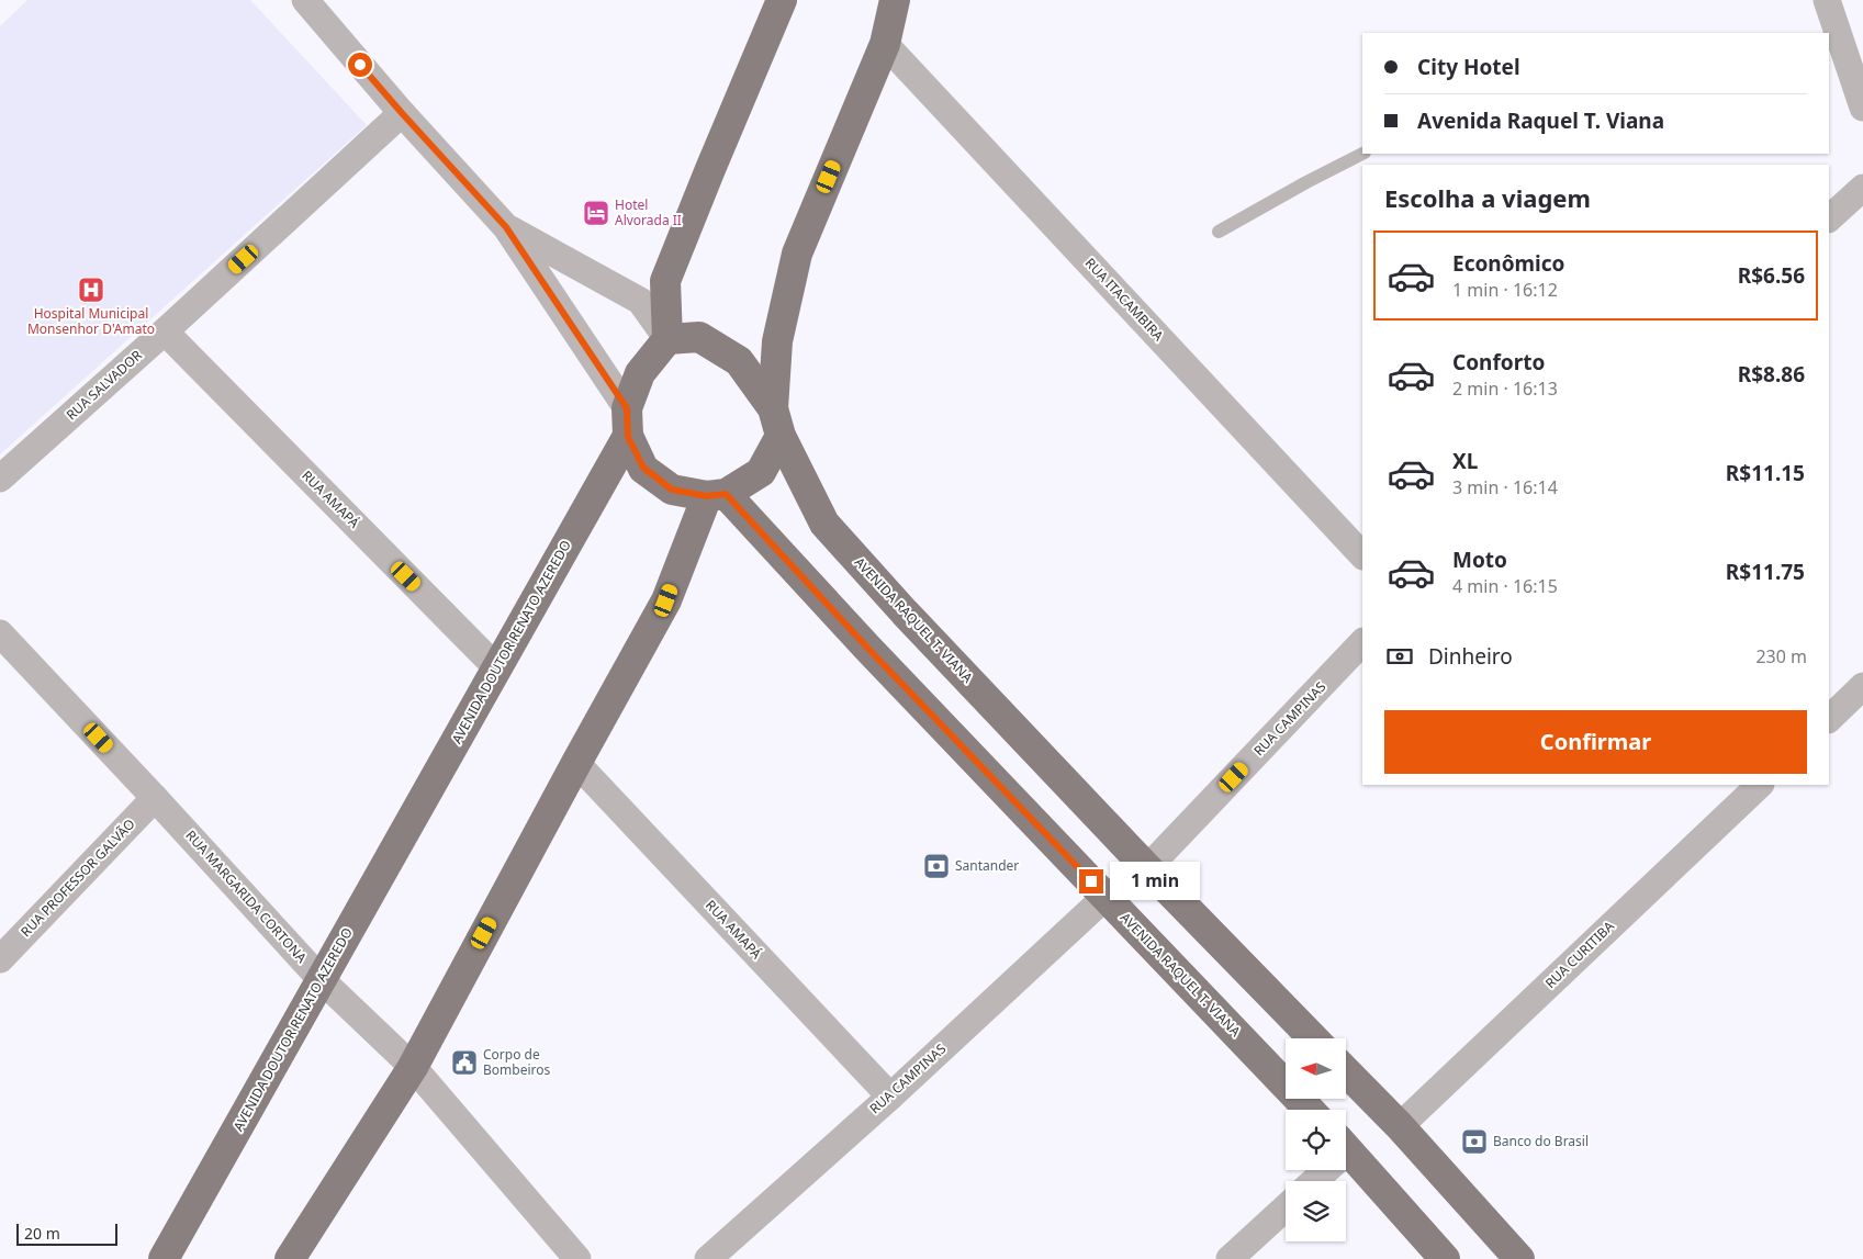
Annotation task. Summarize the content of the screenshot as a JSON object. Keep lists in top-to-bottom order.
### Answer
{
  "streets": {
    "main road": ["AVENIDA RAQUEL T. VIANA", "AVENIDA DOUTOR RENATO AZEREDO"],
    "street": [
      "RUA ITACAMBIRA",
      "RUA SALVADOR",
      "RUA AMAPÁ",
      "RUA CAMPINAS",
      "RUA PROFESSOR GALVÃO",
      "RUA MARGARIDA CORTONA",
      "RUA CURITIBA"
    ]
  },
  "crossings": [
    ["RUA SALVADOR", "RUA AMAPÁ"],
    ["RUA AMAPÁ", "AVENIDA DOUTOR RENATO AZEREDO"],
    ["RUA AMAPÁ", "RUA CAMPINAS"],
    ["AVENIDA RAQUEL T. VIANA", "AVENIDA DOUTOR RENATO AZEREDO"],
    ["AVENIDA RAQUEL T. VIANA", "RUA CAMPINAS"],
    ["AVENIDA DOUTOR RENATO AZEREDO", "RUA MARGARIDA CORTONA"],
    ["RUA PROFESSOR GALVÃO", "RUA MARGARIDA CORTONA"]
  ],
  "places": {
    "hotel": ["Hotel Alvorada II"],
    "hospital": ["Hospital Municipal Monsenhor D'Amato"],
    "bank": ["Santander", "Banco do Brasil"],
    "public building": ["Corpo de Bombeiros"]
  },
  "scale_bar": "20 m",
  "north": "left",
  "page": {
    "banner": ["City Hotel", "Avenida Raquel T. Viana"],
    "heading": "Escolha a viagem",
    "list": [
      {
        "name": "Econômico",
        "note": "1 min · 16:12",
        "value": "R$6.56"
      },
      {
        "name": "Conforto",
        "note": "2 min · 16:13",
        "value": "R$8.86"
      },
      {
        "name": "XL",
        "note": "3 min · 16:14",
        "value": "R$11.15"
      },
      {
        "name": "Moto",
        "note": "4 min · 16:15",
        "value": "R$11.75"
      }
    ],
    "pay": ["Dinheiro", "230 m"],
    "buttons": "Confirmar",
    "bubble": "1 min",
    "scale": "20 m"
  }
}
